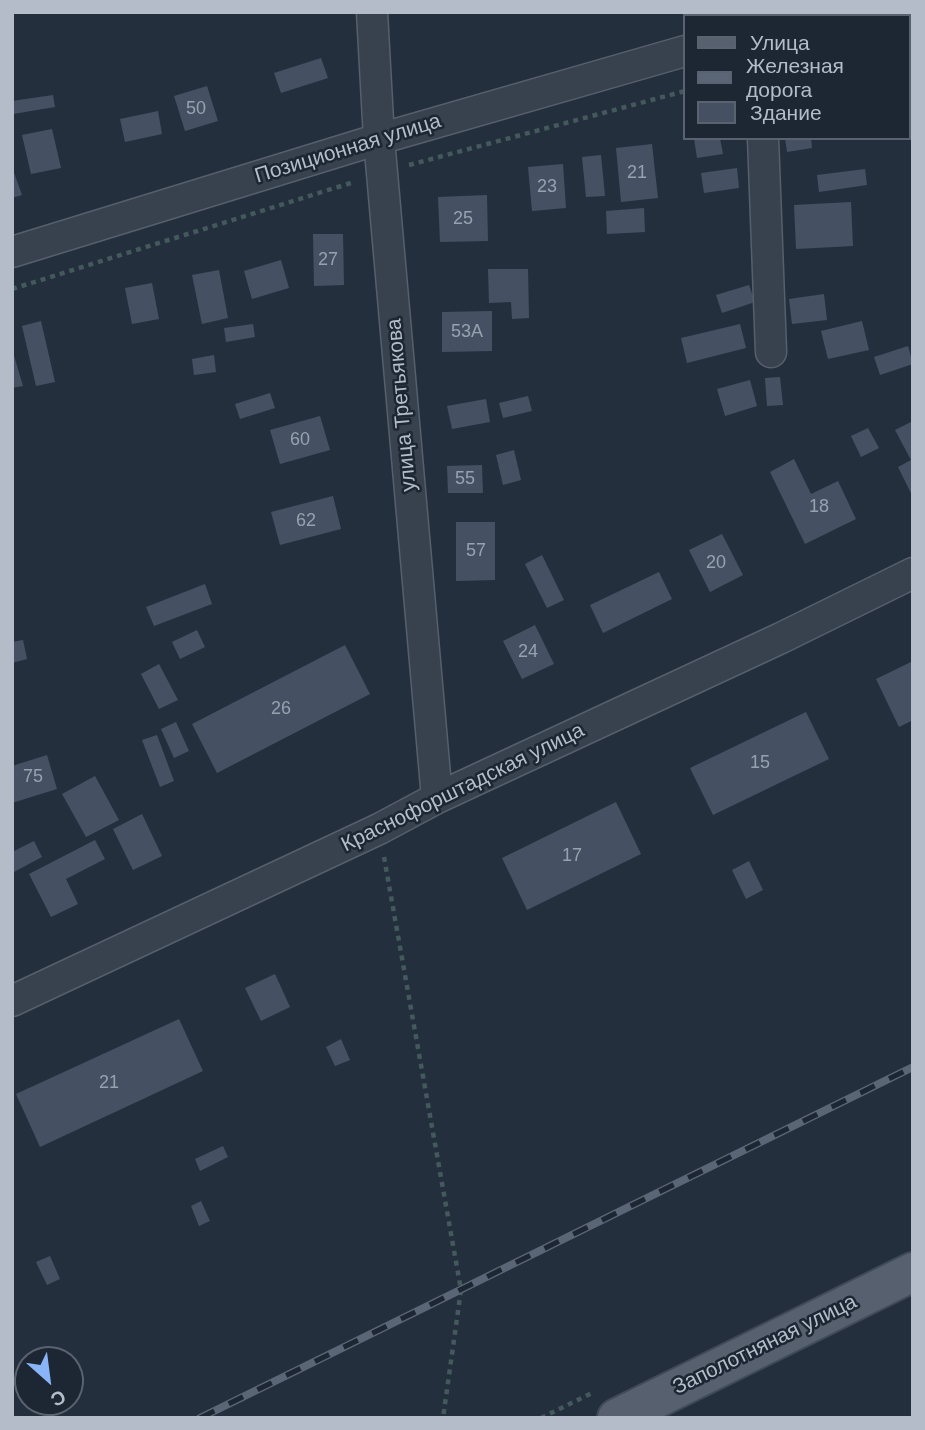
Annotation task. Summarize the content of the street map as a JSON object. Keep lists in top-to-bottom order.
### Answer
{
  "streets": {
    "main road": ["Заполотняная улица"],
    "street": ["Позиционная улица", "улица Третьякова", "Краснофорштадская улица"]
  },
  "crossings": [
    ["Позиционная улица", "улица Третьякова"],
    ["улица Третьякова", "Краснофорштадская улица"]
  ],
  "house_numbers": [
    "50",
    "21",
    "23",
    "25",
    "27",
    "53А",
    "60",
    "55",
    "18",
    "62",
    "57",
    "20",
    "24",
    "26",
    "15",
    "75",
    "17",
    "21"
  ],
  "legend": ["Улица", "Железная дорога", "Здание"],
  "north": "bottom right"
}
